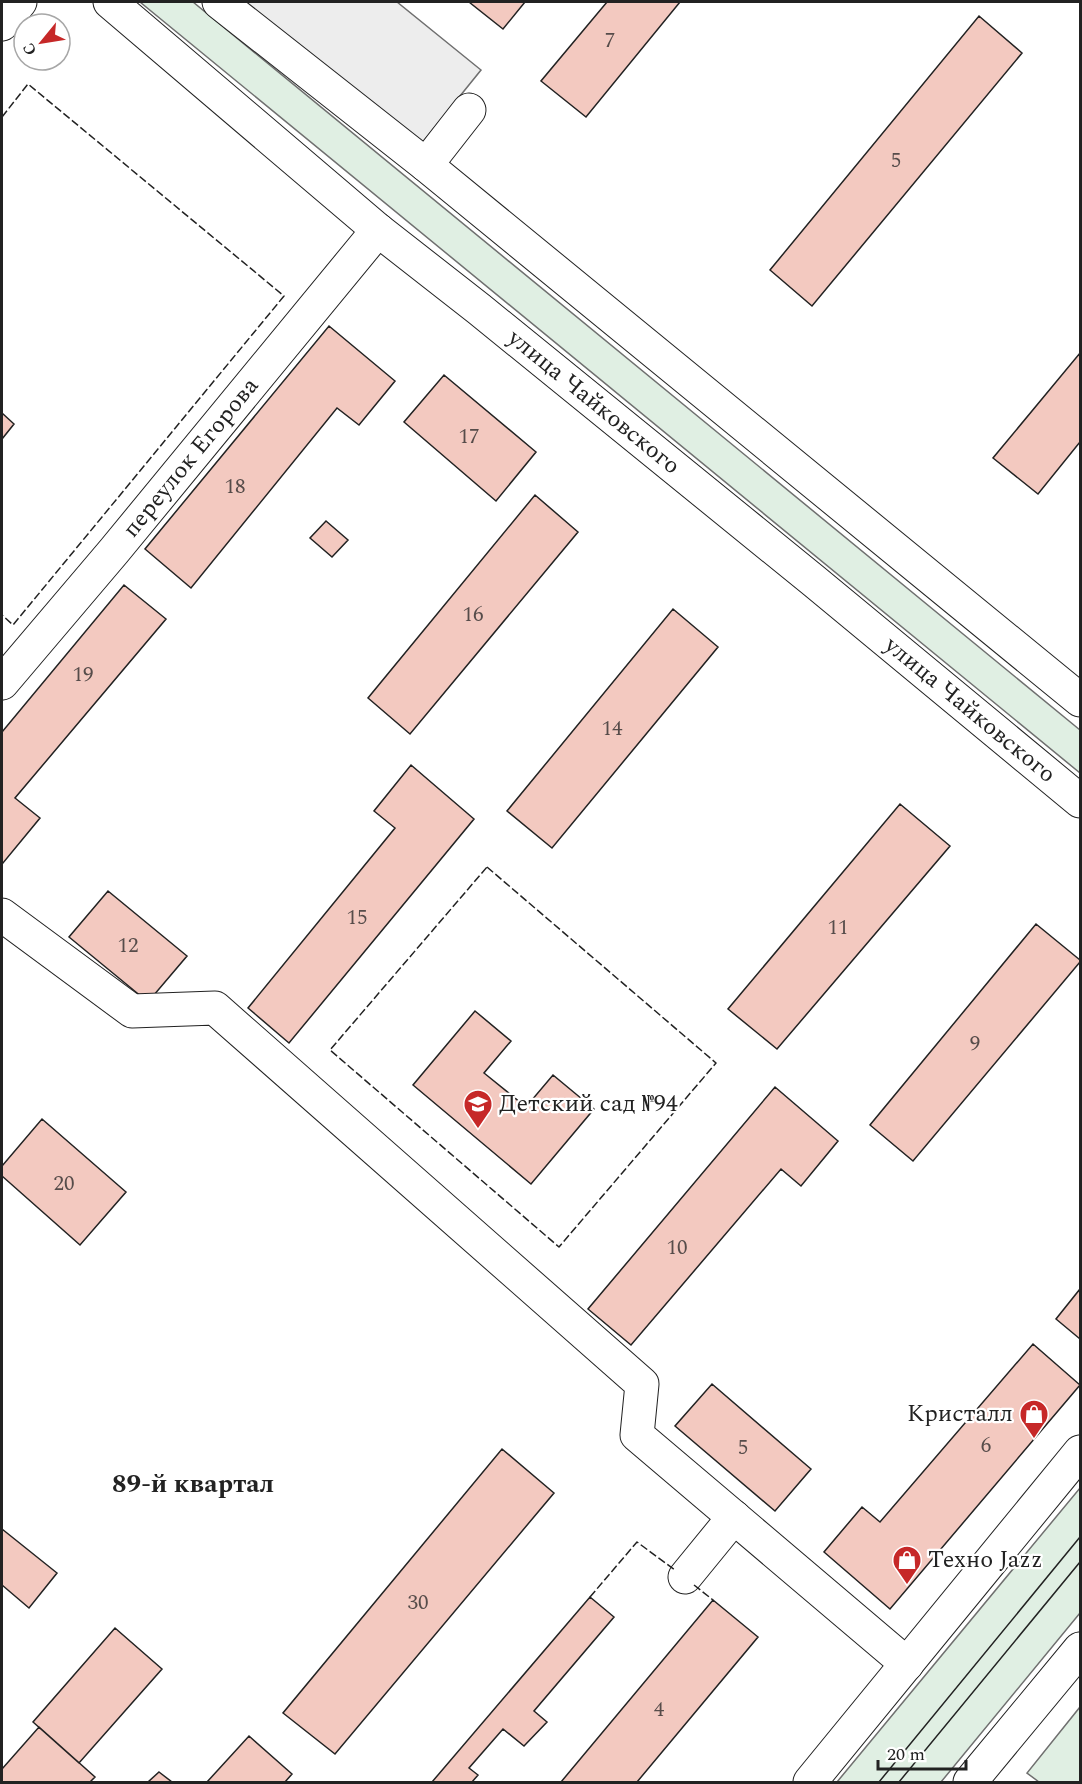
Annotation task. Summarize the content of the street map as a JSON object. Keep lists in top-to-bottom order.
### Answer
{
  "streets": {
    "main road": ["улица Чайковского", "переулок Егорова"]
  },
  "crossings": [
    ["улица Чайковского", "переулок Егорова"]
  ],
  "districts": ["89-й квартал"],
  "places": {
    "school or university": ["Детский сад №94"],
    "shop": ["Кристалл", "Техно Jazz"]
  },
  "house_numbers": [
    "7",
    "5",
    "17",
    "18",
    "16",
    "19",
    "14",
    "15",
    "11",
    "12",
    "9",
    "20",
    "10",
    "6",
    "5",
    "30",
    "4"
  ],
  "scale_bar": "20 m",
  "north": "bottom left"
}
